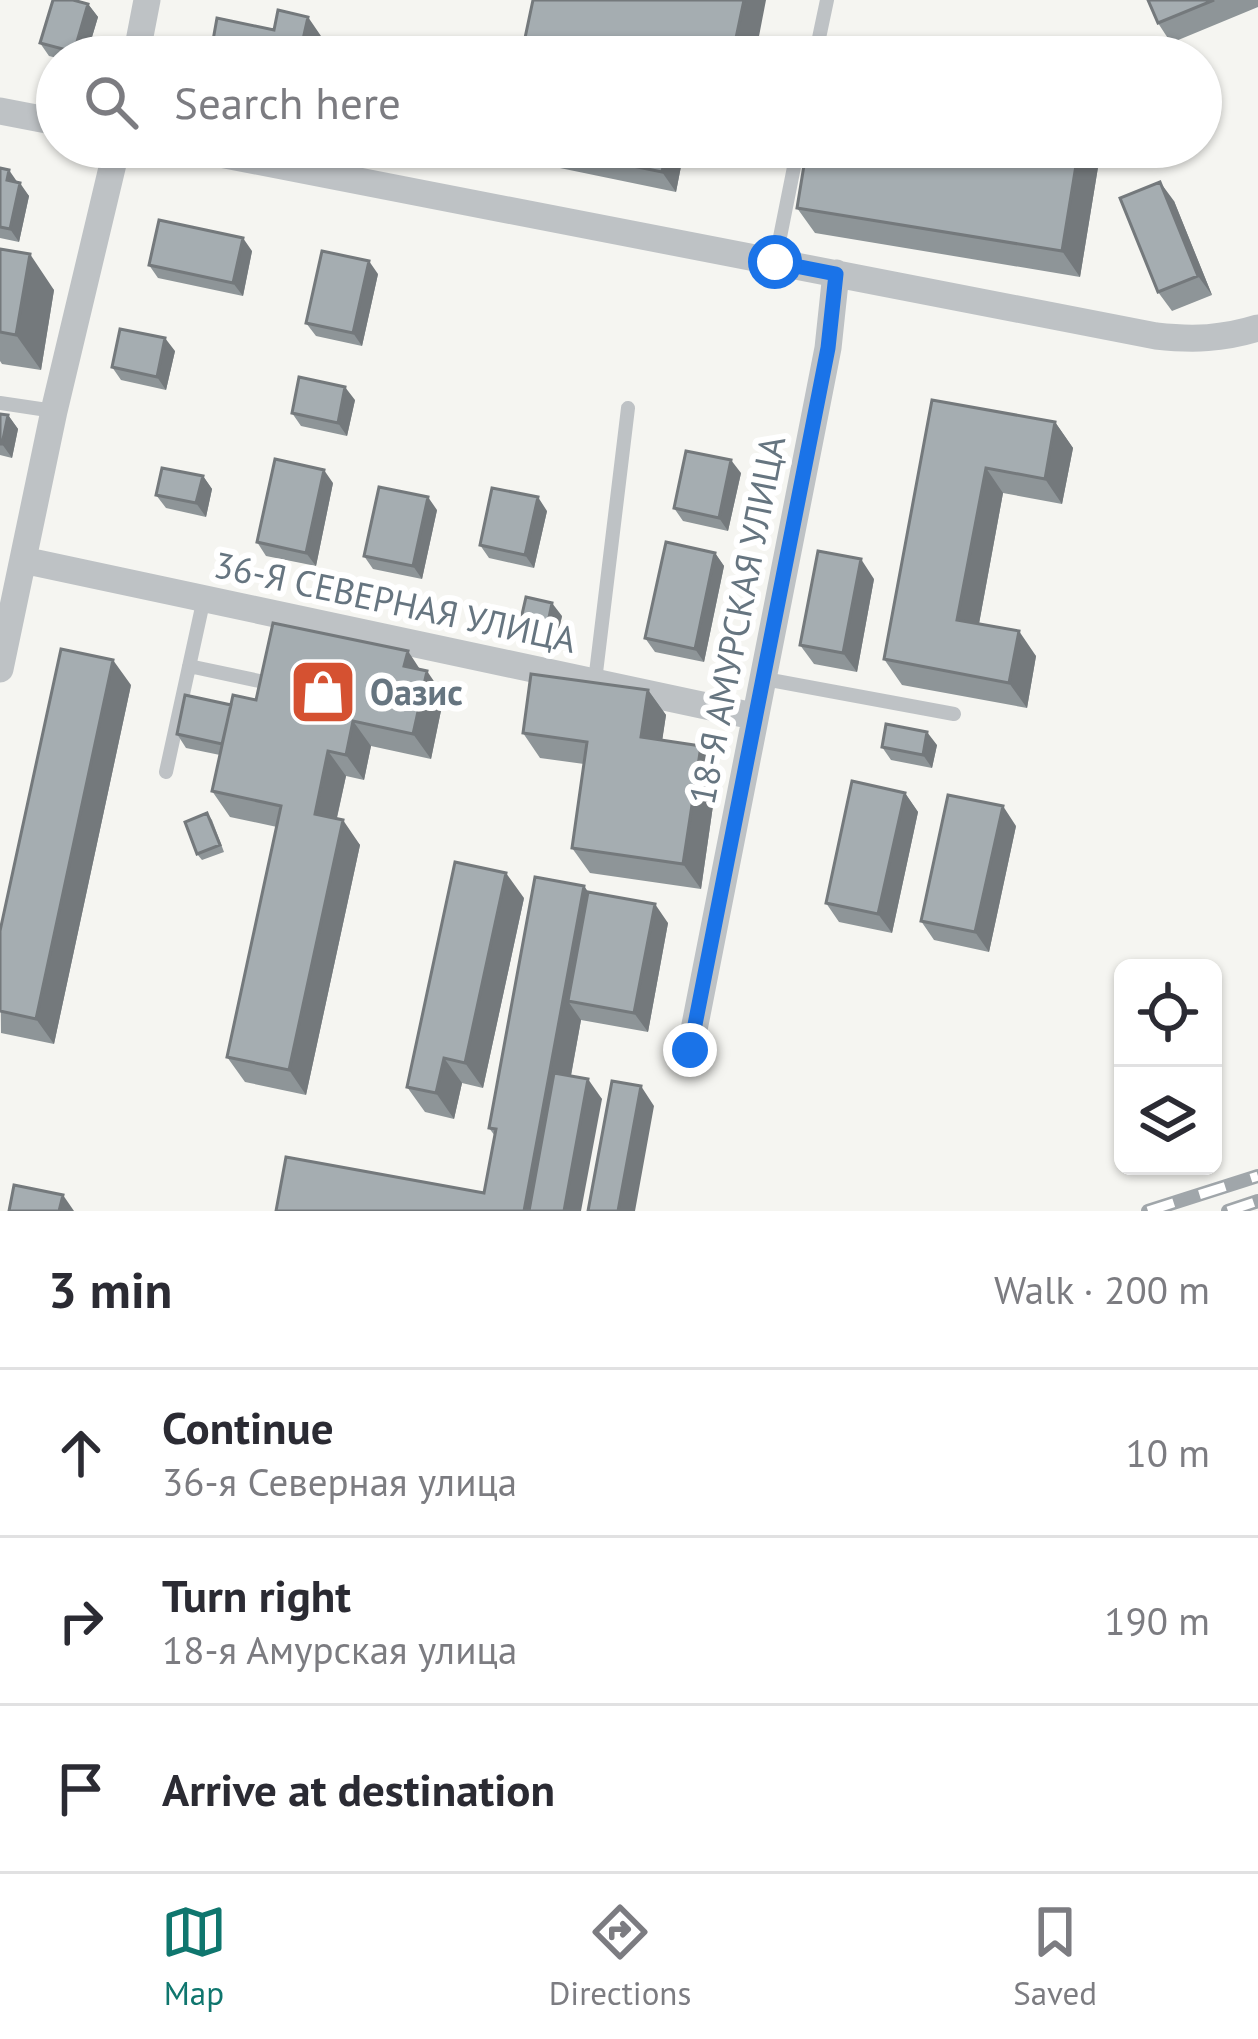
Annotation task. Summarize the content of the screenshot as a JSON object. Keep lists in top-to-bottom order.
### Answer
{
  "streets": {
    "street": ["36-Я СЕВЕРНАЯ УЛИЦА", "18-Я АМУРСКАЯ УЛИЦА"]
  },
  "crossings": [
    ["36-Я СЕВЕРНАЯ УЛИЦА", "18-Я АМУРСКАЯ УЛИЦА"]
  ],
  "places": {
    "shop": ["Оазис"]
  },
  "page": {
    "search": "Search here",
    "heading": ["3 min", "Walk · 200 m"],
    "list": [
      ["Continue", "36-я Северная улица", "10 m"],
      ["Turn right", "18-я Амурская улица", "190 m"],
      "Arrive at destination"
    ],
    "nav": ["Map", "Directions", "Saved"]
  }
}
